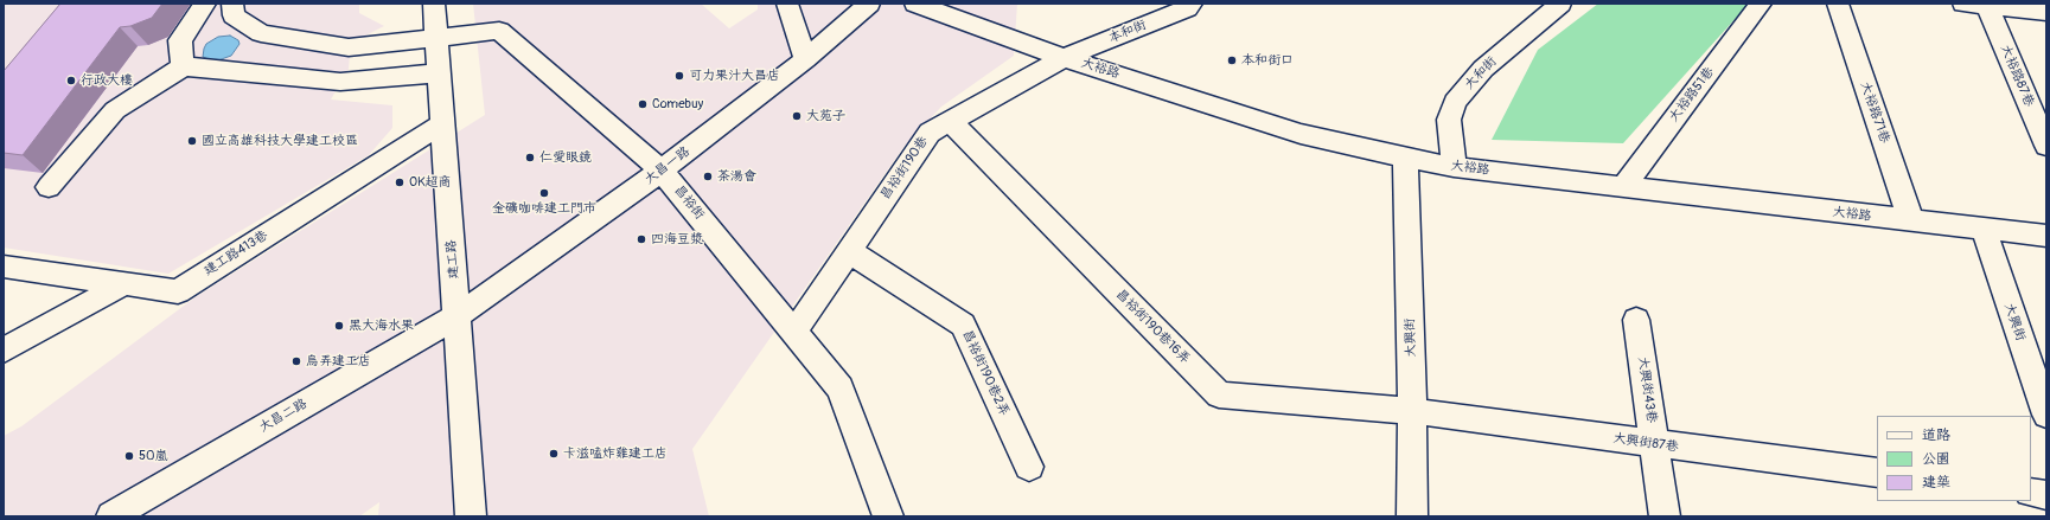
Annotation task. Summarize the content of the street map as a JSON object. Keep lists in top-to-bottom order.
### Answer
{
  "streets": {
    "street": [
      "本和街",
      "大裕路",
      "大和街",
      "大裕路87巷",
      "大裕路51巷",
      "大裕路71巷",
      "大昌一路",
      "昌裕街190巷",
      "昌裕街",
      "建工路413巷",
      "建工路",
      "大興街",
      "昌裕街190巷16弄",
      "昌裕街190巷2弄",
      "大興街43巷",
      "大昌二路",
      "大興街87巷"
    ]
  },
  "crossings": [
    ["本和街", "大裕路"],
    ["本和街", "昌裕街190巷"],
    ["大裕路", "大和街"],
    ["大裕路", "大裕路51巷"],
    ["大裕路", "大裕路71巷"],
    ["大裕路", "昌裕街190巷"],
    ["大裕路", "大興街"],
    ["大昌一路", "昌裕街"],
    ["大昌一路", "建工路"],
    ["大昌一路", "大昌二路"],
    ["昌裕街190巷", "昌裕街"],
    ["昌裕街190巷", "昌裕街190巷16弄"],
    ["昌裕街190巷", "昌裕街190巷2弄"],
    ["昌裕街", "建工路"],
    ["建工路413巷", "建工路"],
    ["建工路", "大昌二路"],
    ["大興街", "昌裕街190巷16弄"],
    ["大興街", "大興街87巷"],
    ["昌裕街190巷16弄", "大興街87巷"],
    ["大興街43巷", "大興街87巷"]
  ],
  "places": [
    "本和街口",
    "可力果汁大昌店",
    "行政大樓",
    "Comebuy",
    "大苑子",
    "國立高雄科技大學建工校區",
    "仁愛眼鏡",
    "茶湯會",
    "OK超商",
    "金礦咖啡建工門市",
    "四海豆漿",
    "黑大海水果",
    "烏弄建工店",
    "卡滋嗑炸雞建工店",
    "50嵐"
  ],
  "legend": ["道路", "公園", "建築"]
}
